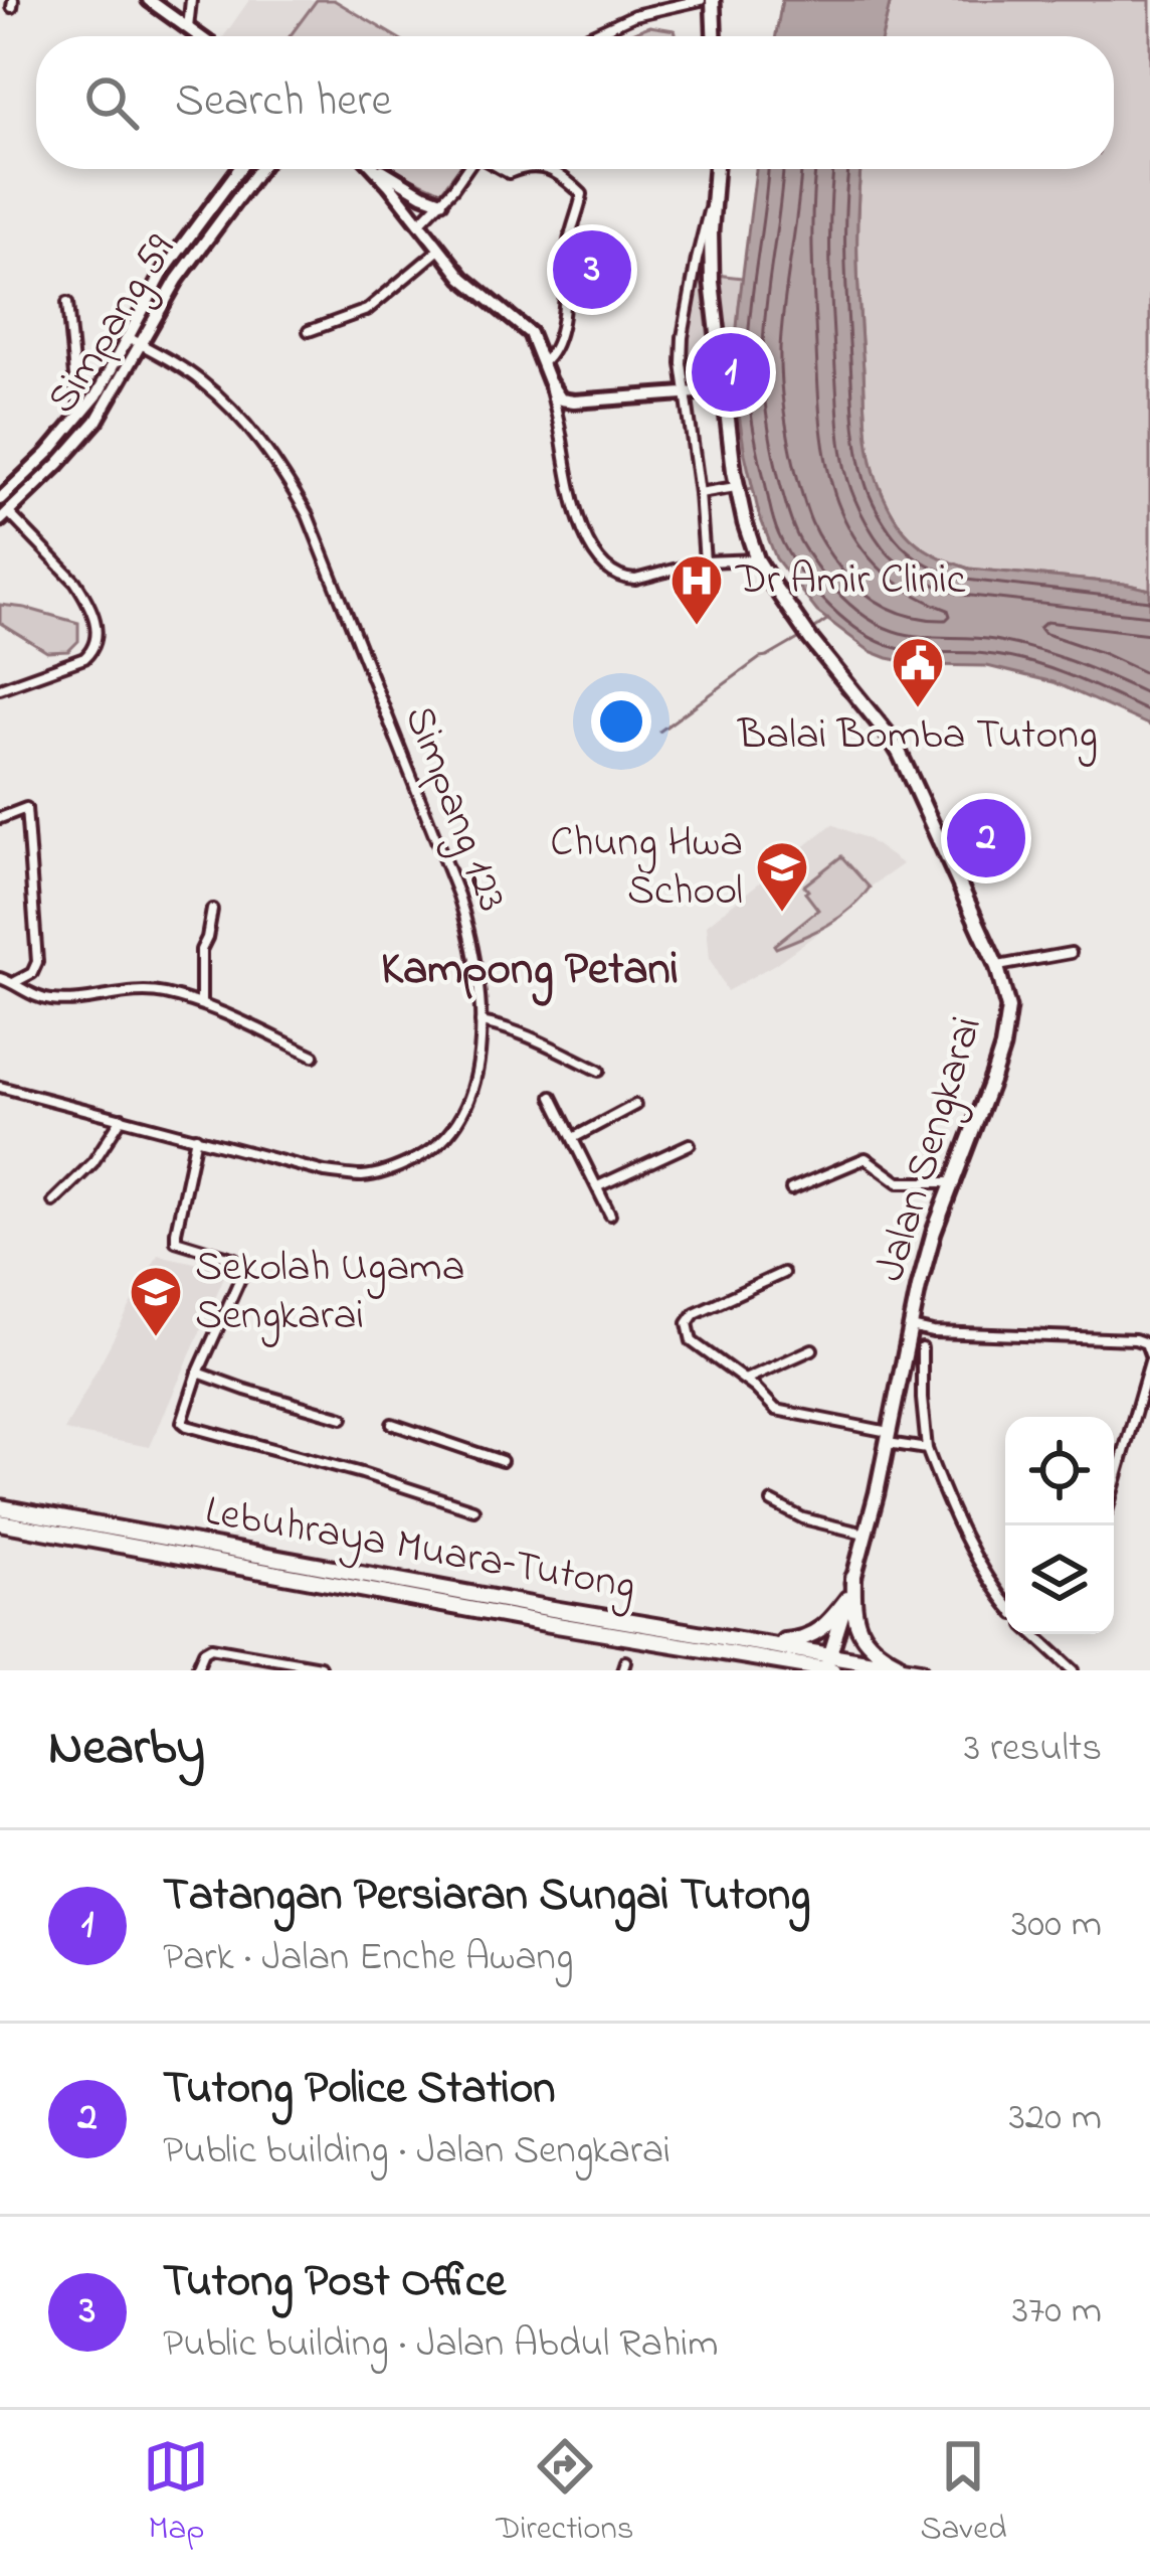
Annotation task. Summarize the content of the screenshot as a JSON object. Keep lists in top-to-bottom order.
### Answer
{
  "streets": {
    "highway": ["Lebuhraya Muara–Tutong"],
    "main road": ["Jalan Sengkarai"],
    "street": ["Simpang 59", "Simpang 123"]
  },
  "crossings": [
    ["Simpang 59", "Simpang 123"],
    ["Jalan Sengkarai", "Lebuhraya Muara–Tutong"]
  ],
  "districts": ["Kampong Petani"],
  "places": {
    "hospital": ["Dr Amir Clinic"],
    "public building": ["Balai Bomba Tutong"],
    "school or university": ["Chung Hwa School", "Sekolah Ugama Sengkarai"]
  },
  "page": {
    "search": "Search here",
    "pins": ["3", "1", "2"],
    "heading": ["Nearby", "3 results"],
    "list": [
      {
        "mark": "1",
        "name": "Tatangan Persiaran Sungai Tutong",
        "note": "Park · Jalan Enche Awang",
        "value": "300 m"
      },
      {
        "mark": "2",
        "name": "Tutong Police Station",
        "note": "Public building · Jalan Sengkarai",
        "value": "320 m"
      },
      {
        "mark": "3",
        "name": "Tutong Post Office",
        "note": "Public building · Jalan Abdul Rahim",
        "value": "370 m"
      }
    ],
    "nav": ["Map", "Directions", "Saved"]
  }
}
